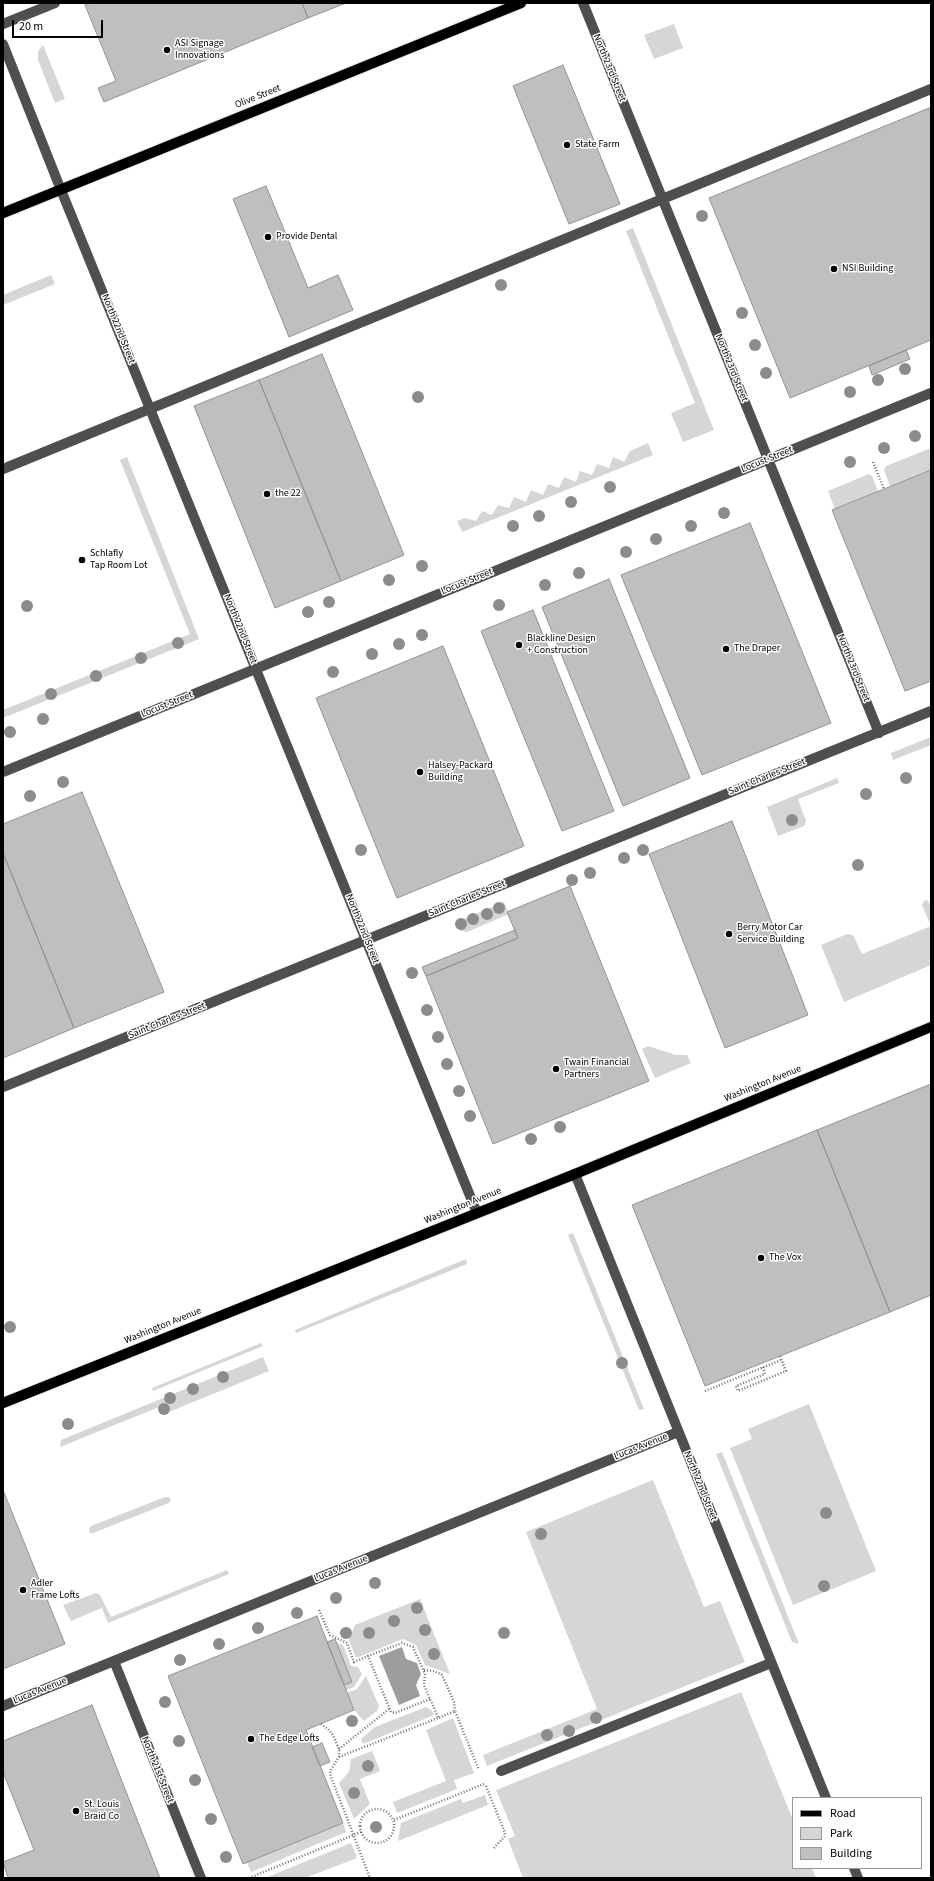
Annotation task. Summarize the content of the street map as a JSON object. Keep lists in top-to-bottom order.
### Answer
{
  "streets": {
    "main road": ["Olive Street", "Washington Avenue"],
    "street": [
      "North 23rd Street",
      "North 22nd Street",
      "Locust Street",
      "Saint Charles Street",
      "Lucas Avenue",
      "North 21st Street"
    ]
  },
  "crossings": [
    ["North 23rd Street", "Locust Street"],
    ["North 23rd Street", "Saint Charles Street"],
    ["Olive Street", "North 22nd Street"],
    ["North 22nd Street", "Locust Street"],
    ["North 22nd Street", "Saint Charles Street"],
    ["North 22nd Street", "Washington Avenue"],
    ["North 22nd Street", "Lucas Avenue"],
    ["Lucas Avenue", "North 21st Street"]
  ],
  "places": [
    "ASI Signage Innovations",
    "State Farm",
    "Provide Dental",
    "NSI Building",
    "the 22",
    "Schlafly Tap Room Lot",
    "Blackline Design + Construction",
    "The Draper",
    "Halsey-Packard Building",
    "Berry Motor Car Service Building",
    "Twain Financial Partners",
    "The Vox",
    "Adler Frame Lofts",
    "The Edge Lofts",
    "St. Louis Braid Co"
  ],
  "legend": ["Road", "Park", "Building"],
  "scale_bar": "20 m"
}
